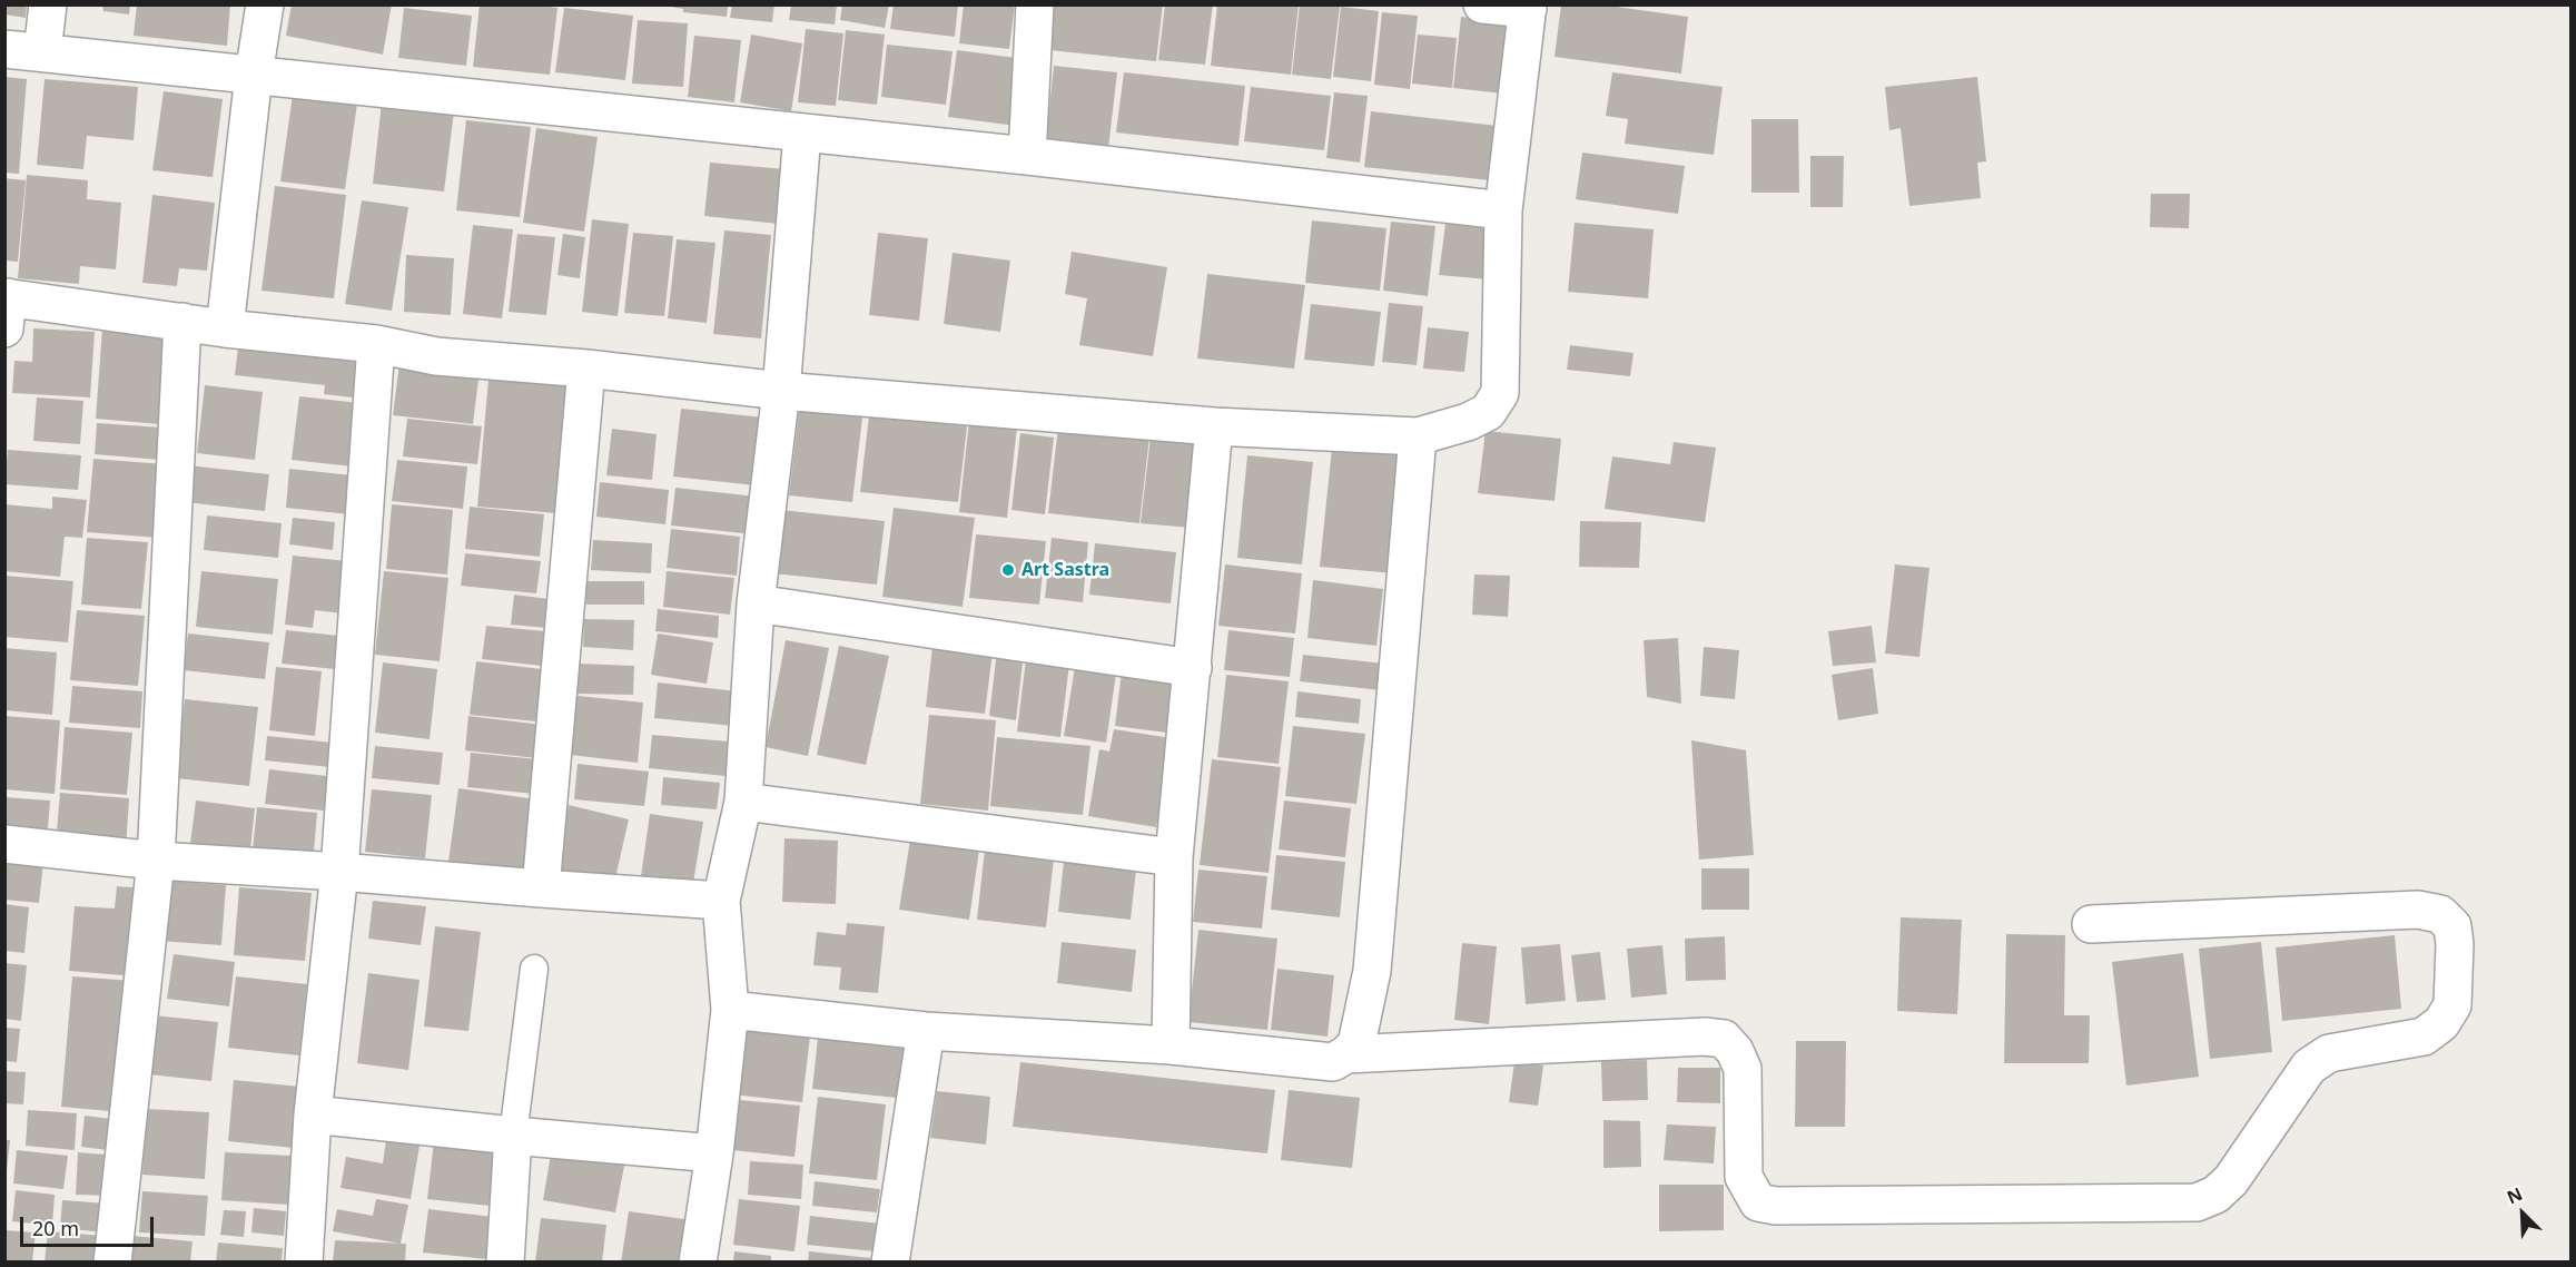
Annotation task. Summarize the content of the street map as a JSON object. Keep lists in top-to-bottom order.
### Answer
{
  "places": ["Art Sastra"],
  "scale_bar": "20 m",
  "north": "top left"
}
